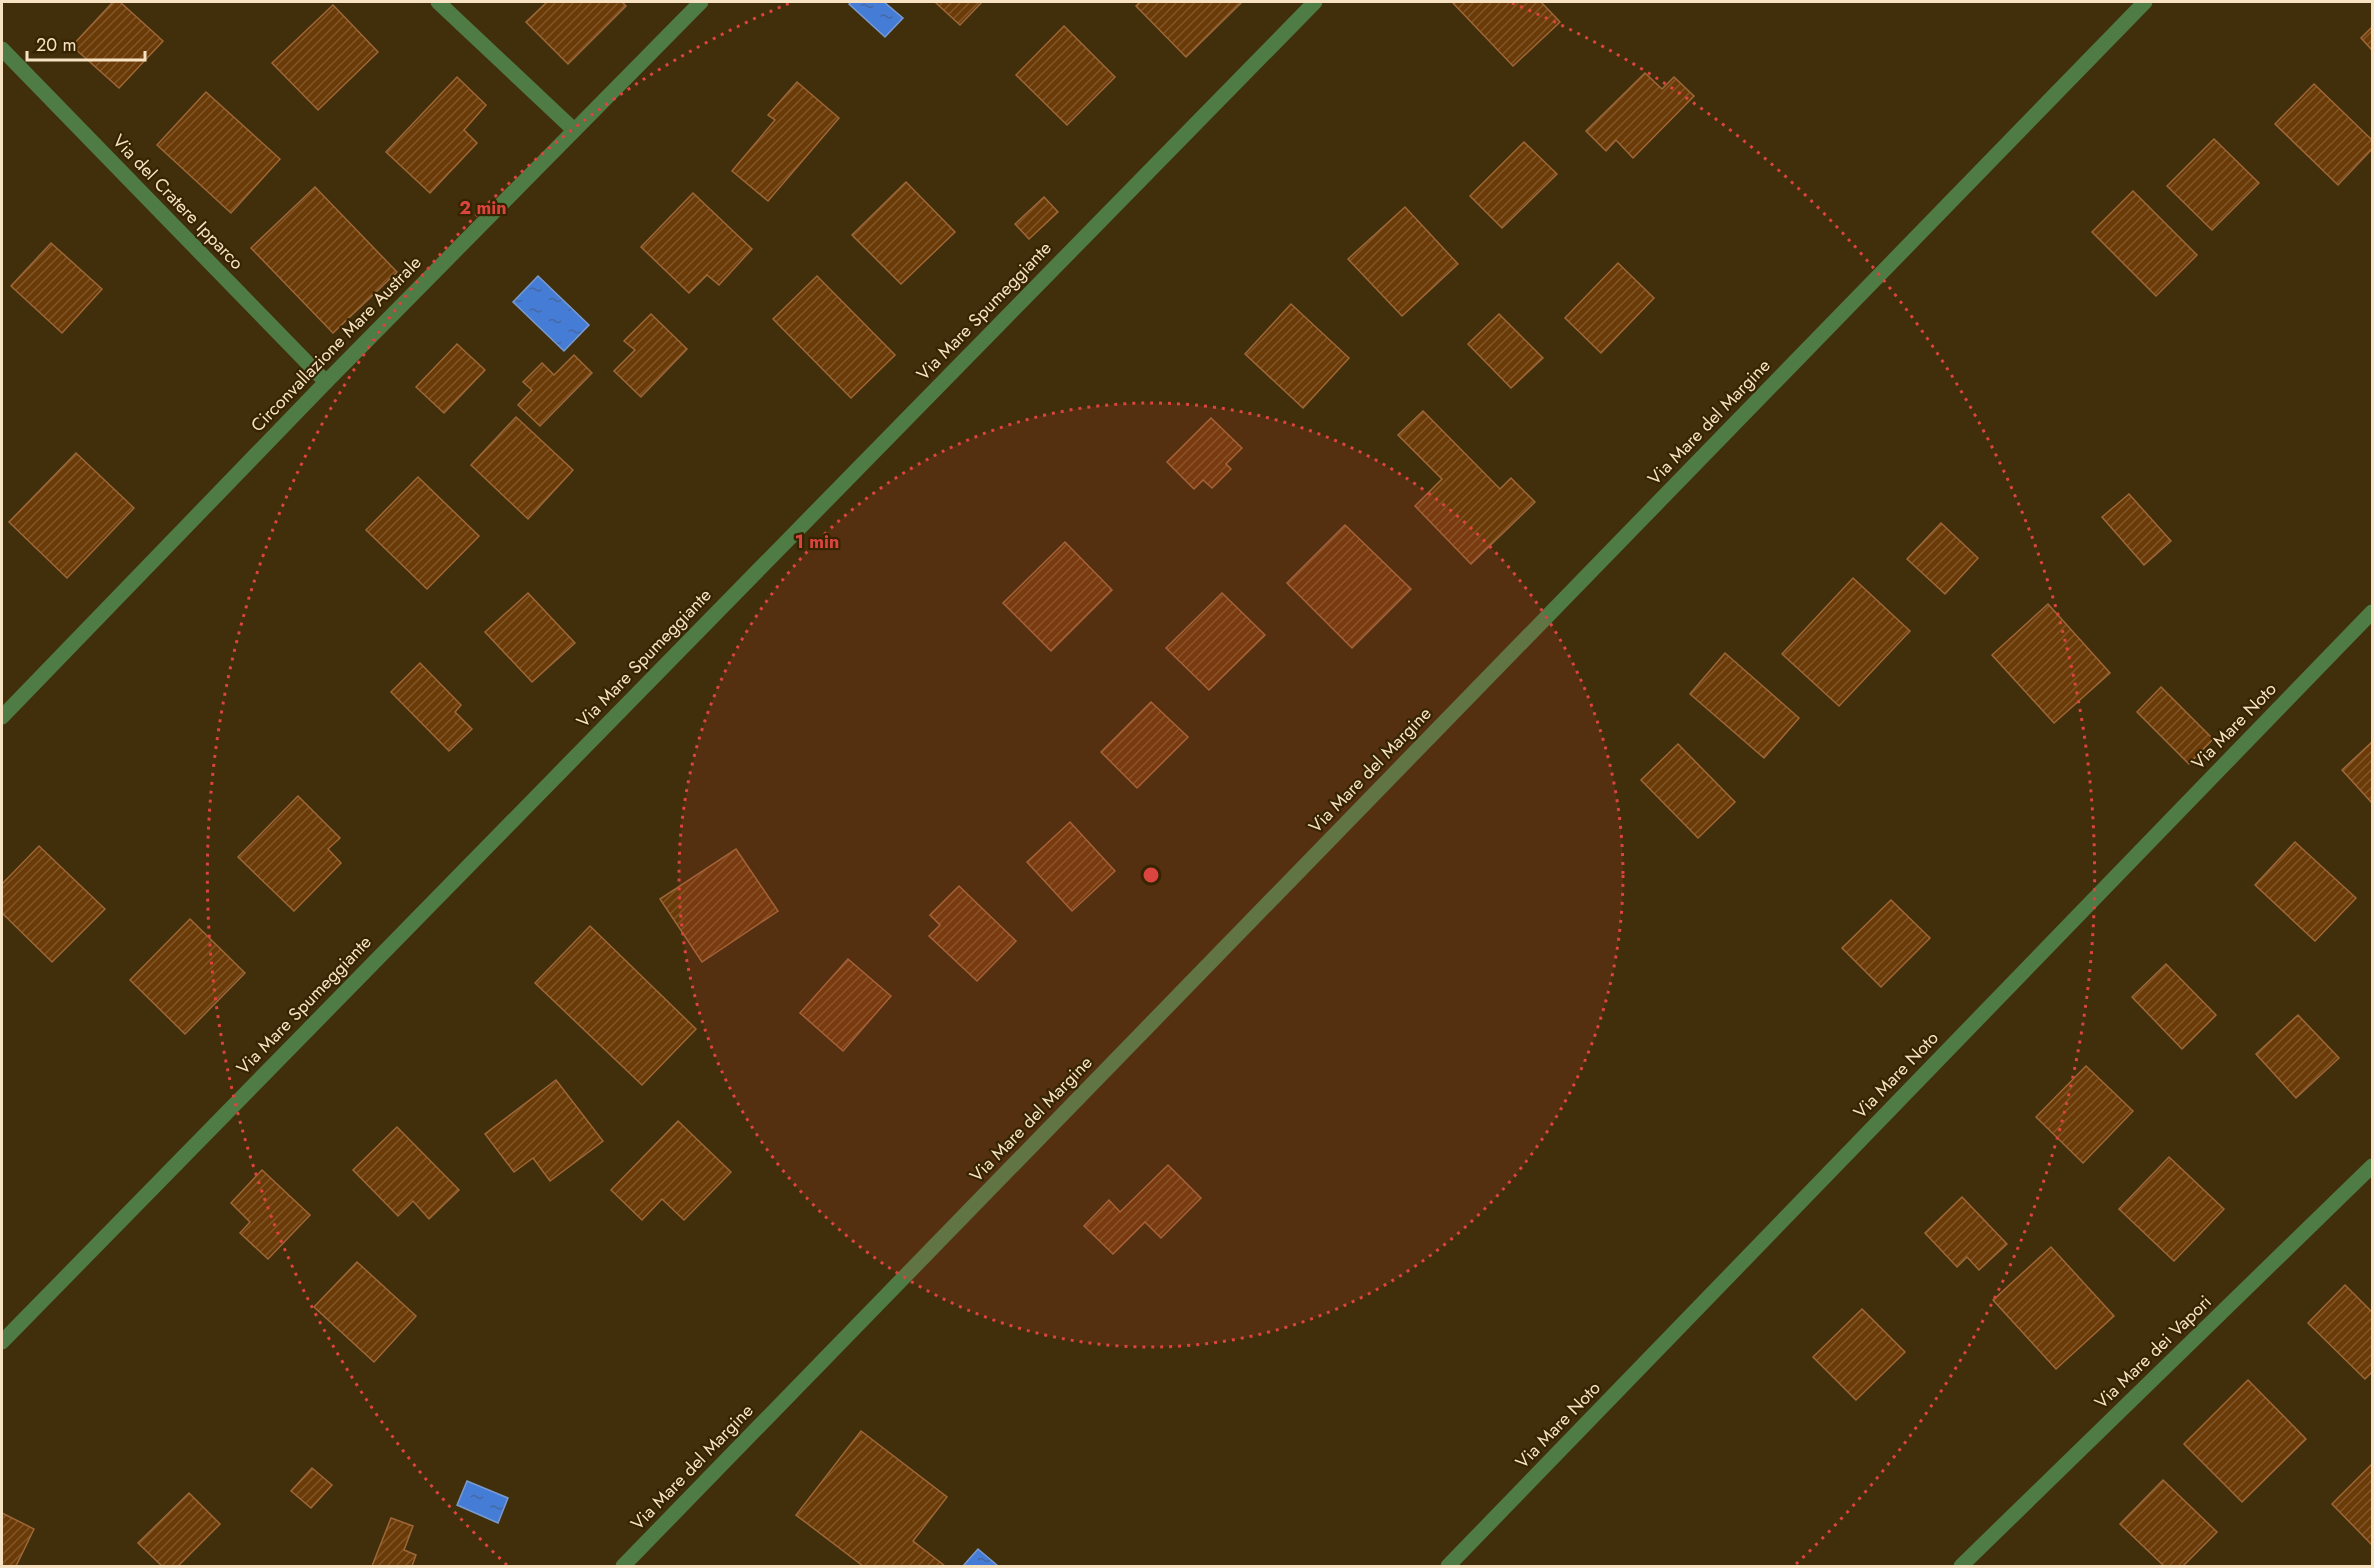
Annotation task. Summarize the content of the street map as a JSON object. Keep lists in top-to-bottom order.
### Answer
{
  "streets": {
    "street": [
      "Via del Cratere Ipparco",
      "Via Mare Spumeggiante",
      "Circonvallazione Mare Australe",
      "Via Mare del Margine",
      "Via Mare Noto",
      "Via Mare dei Vapori"
    ]
  },
  "crossings": [
    ["Via del Cratere Ipparco", "Circonvallazione Mare Australe"]
  ],
  "scale_bar": "20 m",
  "rings": ["2 min", "1 min"]
}
